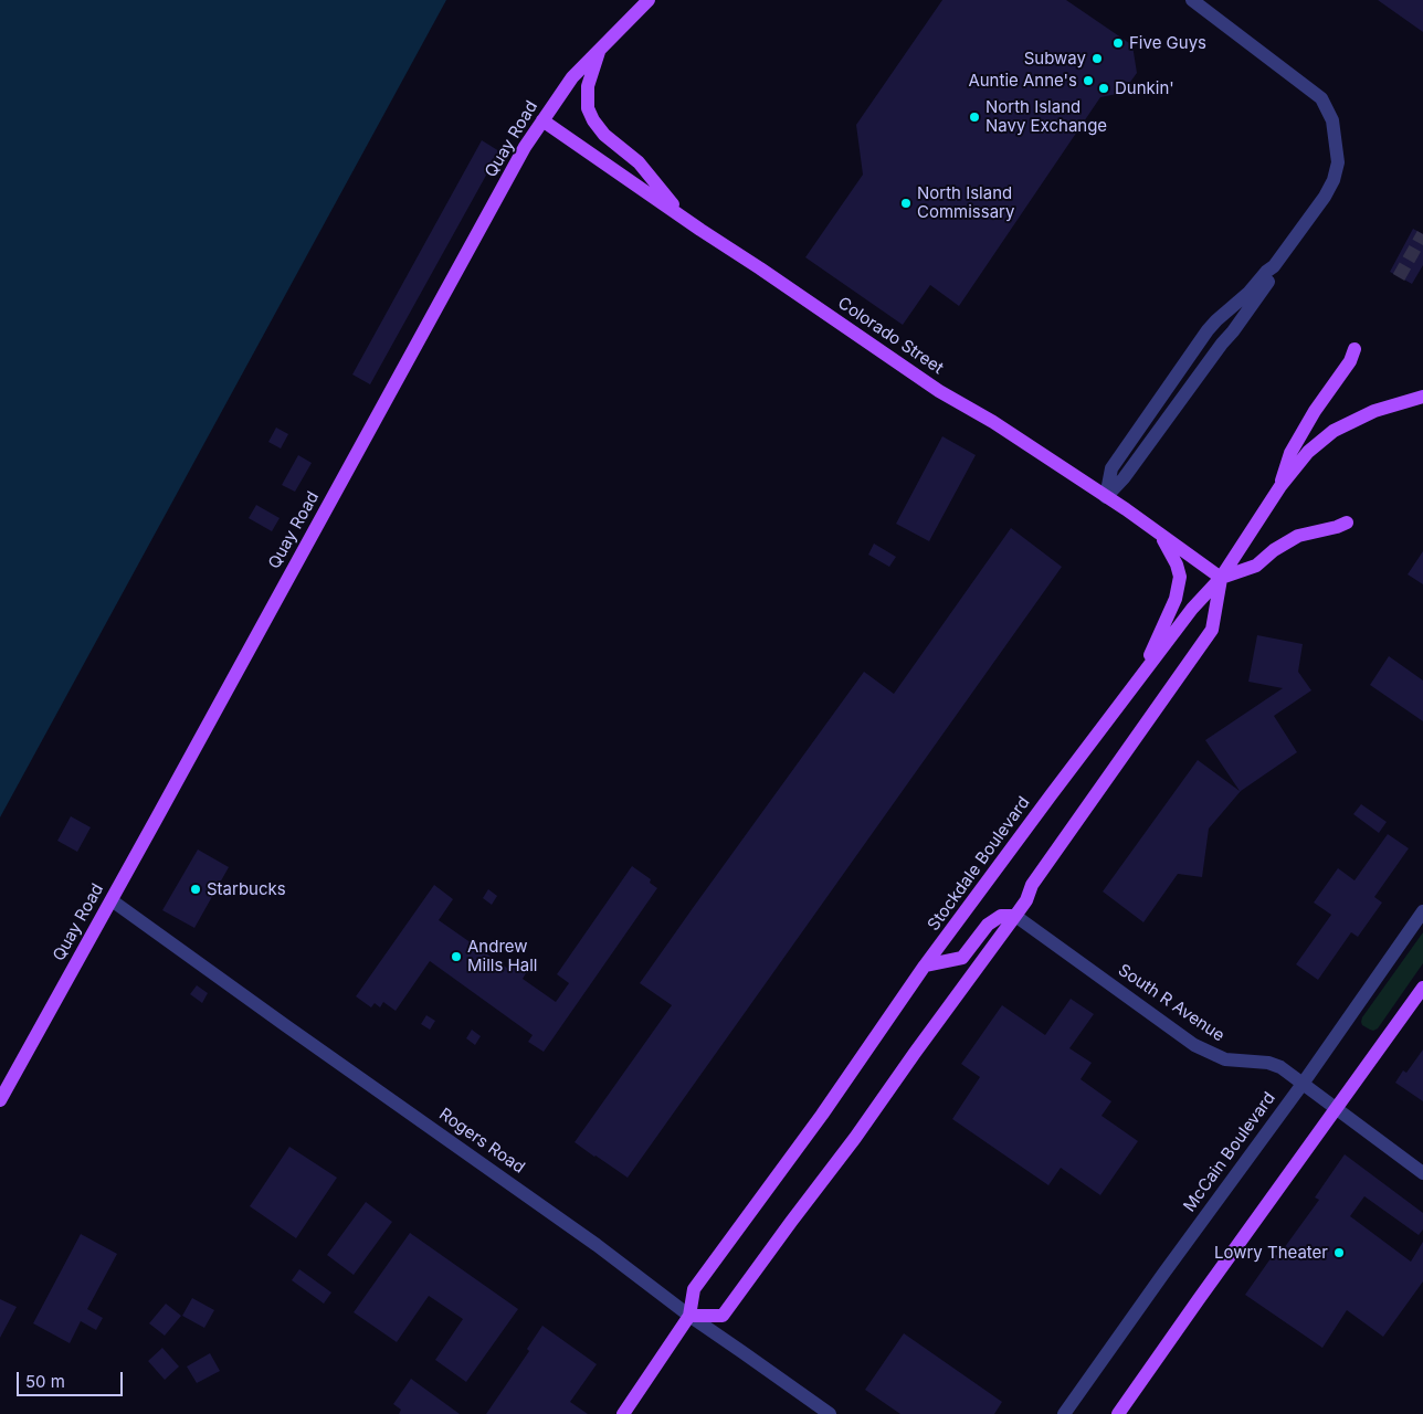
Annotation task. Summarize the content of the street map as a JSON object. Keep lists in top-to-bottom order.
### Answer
{
  "streets": {
    "main road": ["Quay Road", "Colorado Street", "Stockdale Boulevard"],
    "street": ["South R Avenue", "Rogers Road", "McCain Boulevard"]
  },
  "crossings": [
    ["Quay Road", "Colorado Street"],
    ["Quay Road", "Rogers Road"],
    ["Colorado Street", "Stockdale Boulevard"],
    ["Stockdale Boulevard", "Rogers Road"],
    ["South R Avenue", "McCain Boulevard"]
  ],
  "places": [
    "Five Guys",
    "Subway",
    "Auntie Anne's",
    "Dunkin'",
    "North Island Navy Exchange",
    "North Island Commissary",
    "Starbucks",
    "Andrew Mills Hall",
    "Lowry Theater"
  ],
  "scale_bar": "50 m"
}
